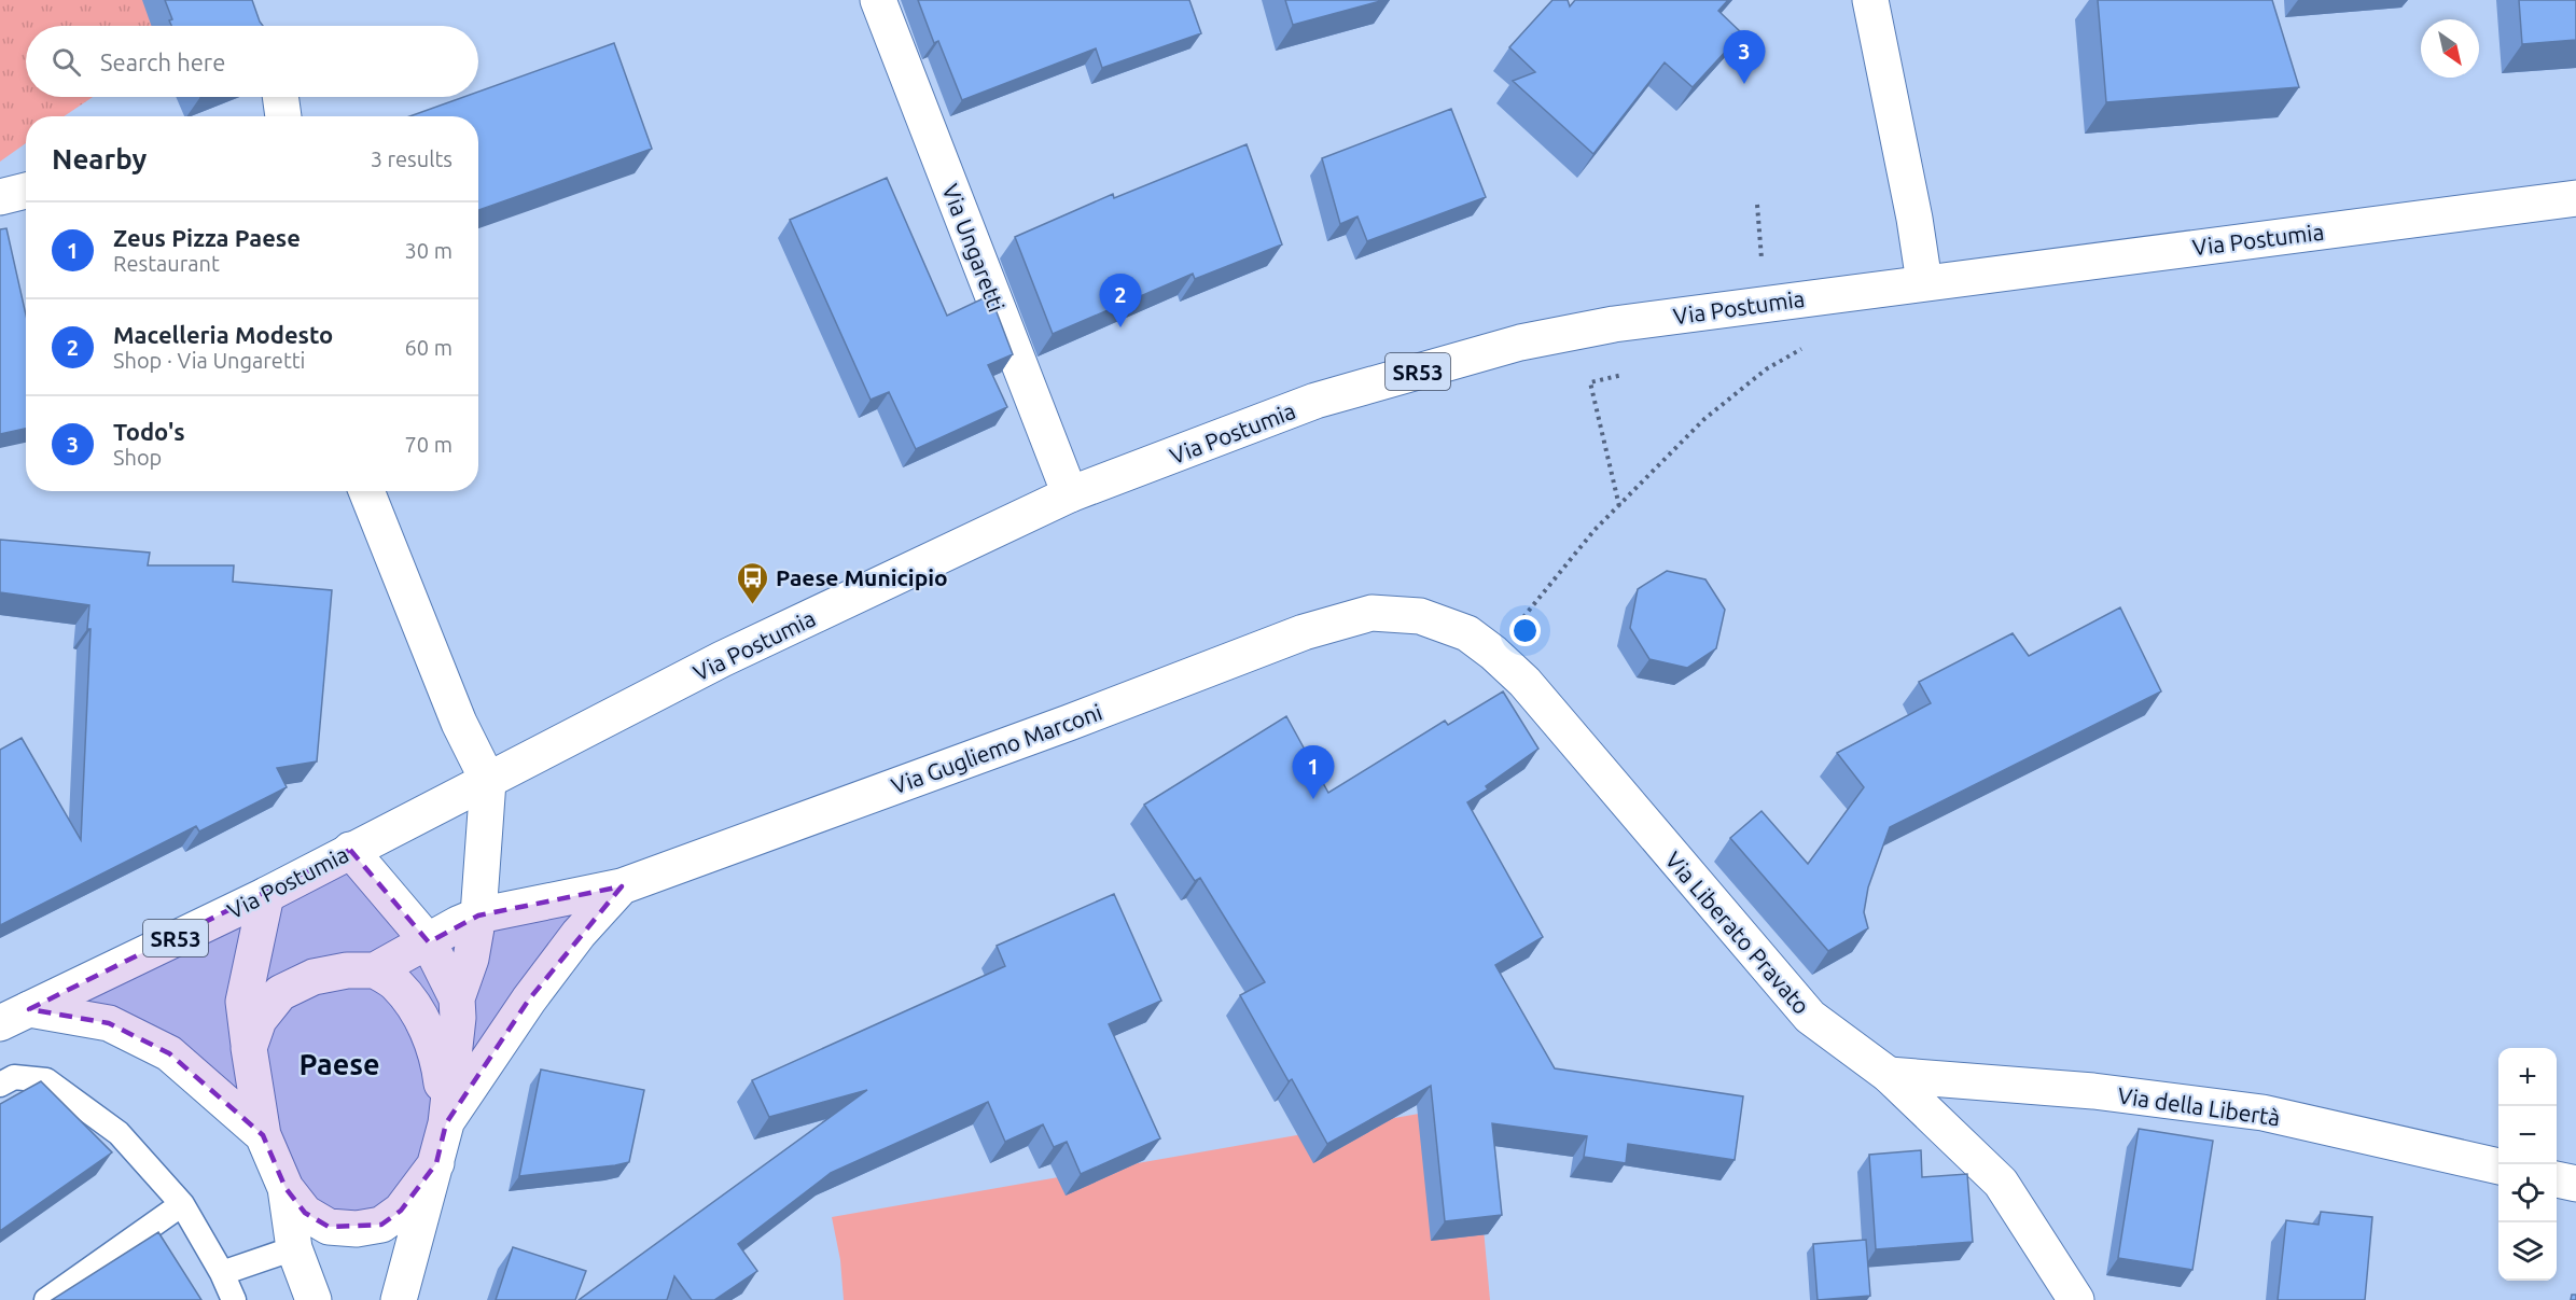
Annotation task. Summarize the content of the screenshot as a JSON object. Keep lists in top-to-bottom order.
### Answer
{
  "streets": {
    "street": [
      "Via Postumia",
      "Via Ungaretti",
      "SR53",
      "Via Gugliemo Marconi",
      "Via Liberato Pravato",
      "Via della Libertà"
    ]
  },
  "crossings": [
    ["Via Postumia", "Via Ungaretti"],
    ["Via Gugliemo Marconi", "Via Liberato Pravato"],
    ["Via Liberato Pravato", "Via della Libertà"]
  ],
  "districts": ["Paese"],
  "places": {
    "bus stop": ["Paese Municipio"]
  },
  "north": "bottom right",
  "page": {
    "search": "Search here",
    "pins": ["3", "2", "1"],
    "heading": ["Nearby", "3 results"],
    "list": [
      {
        "mark": "1",
        "name": "Zeus Pizza Paese",
        "note": "Restaurant",
        "value": "30 m"
      },
      {
        "mark": "2",
        "name": "Macelleria Modesto",
        "note": "Shop · Via Ungaretti",
        "value": "60 m"
      },
      {
        "mark": "3",
        "name": "Todo's",
        "note": "Shop",
        "value": "70 m"
      }
    ],
    "map_buttons": ["+", "−"]
  }
}
